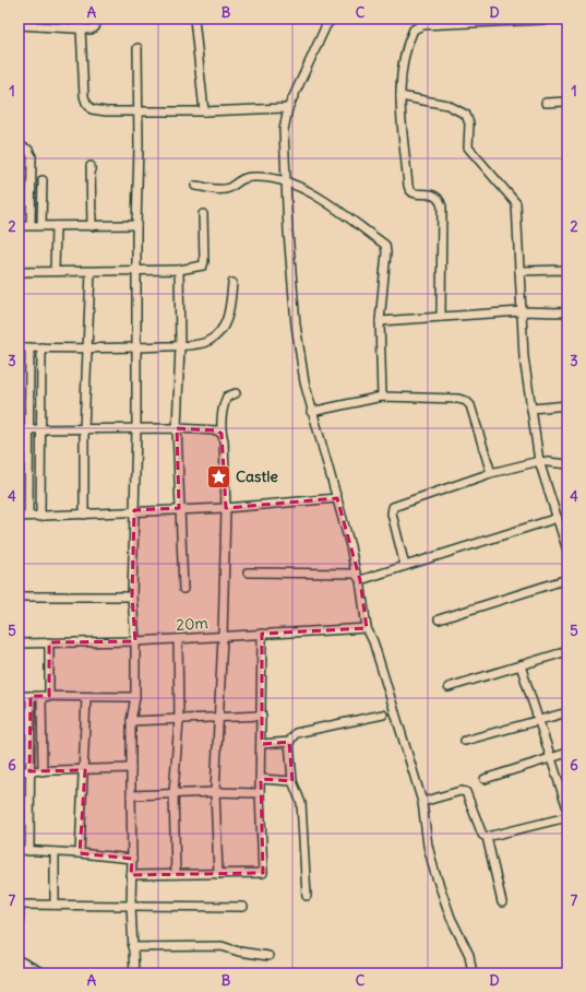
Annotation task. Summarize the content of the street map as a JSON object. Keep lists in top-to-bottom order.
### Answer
{
  "streets": {
    "street": ["20m"]
  },
  "places": {
    "place": ["Castle"]
  },
  "grid": {
    "columns": [
      "A",
      "B",
      "C",
      "D"
    ],
    "rows": [
      "1",
      "2",
      "3",
      "4",
      "5",
      "6",
      "7"
    ]
  }
}
